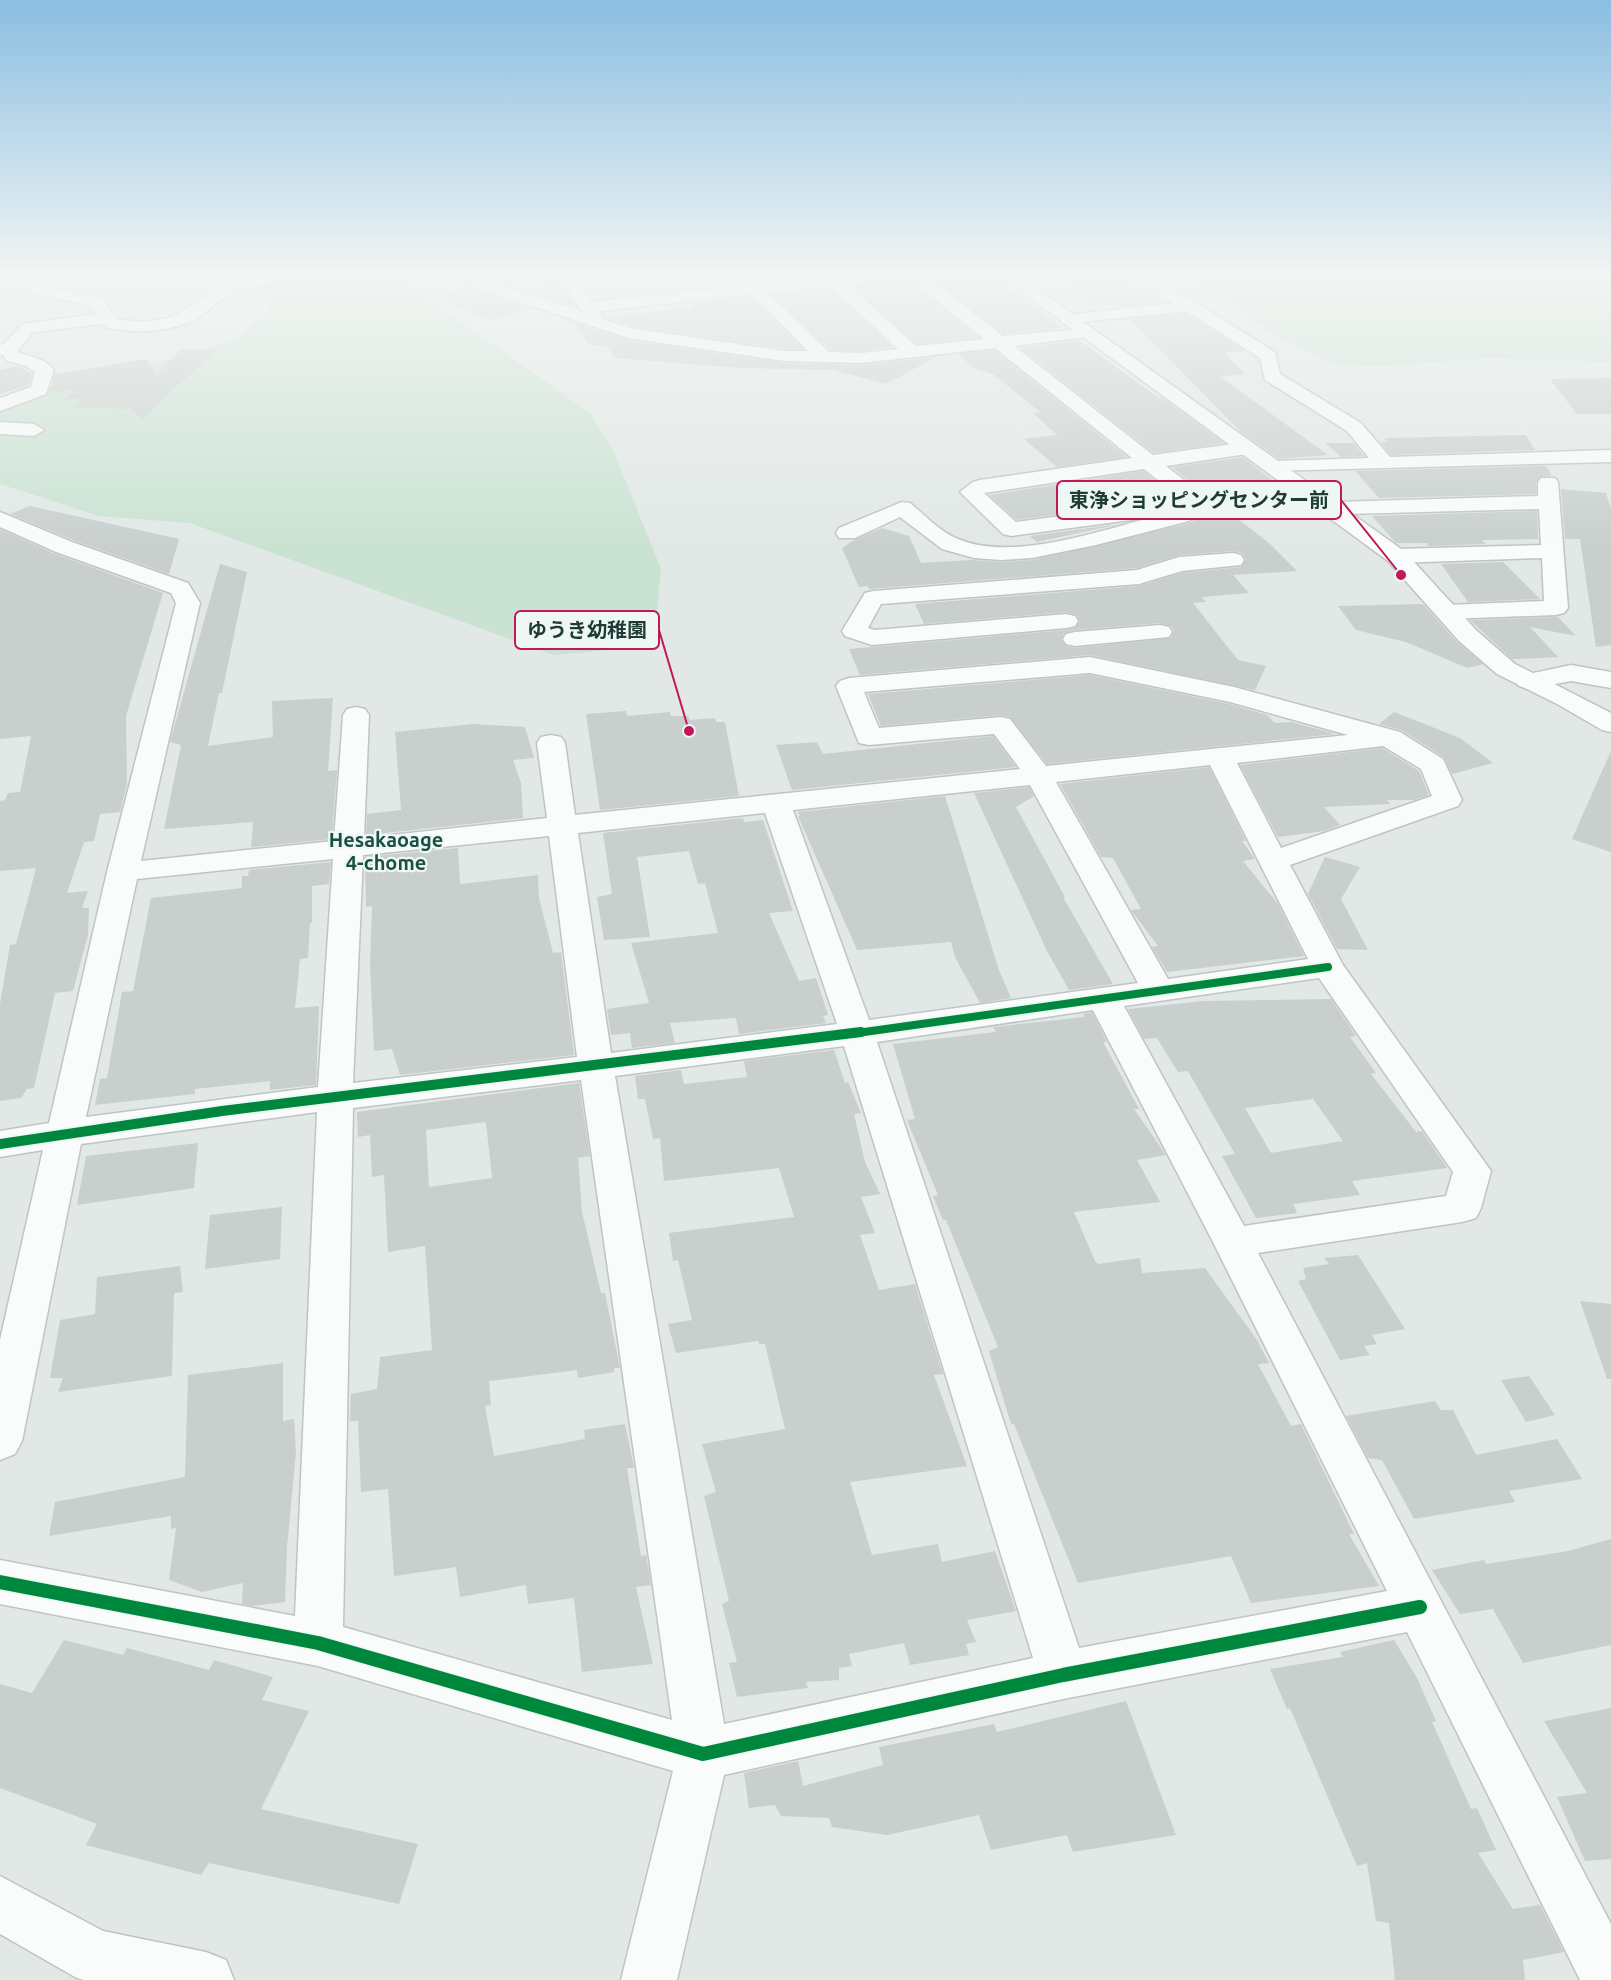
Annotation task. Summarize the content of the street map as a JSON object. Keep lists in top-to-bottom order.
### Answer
{
  "districts": ["Hesakaoage 4-chome"],
  "places": ["東浄ショッピングセンター前", "ゆうき幼稚園"]
}
